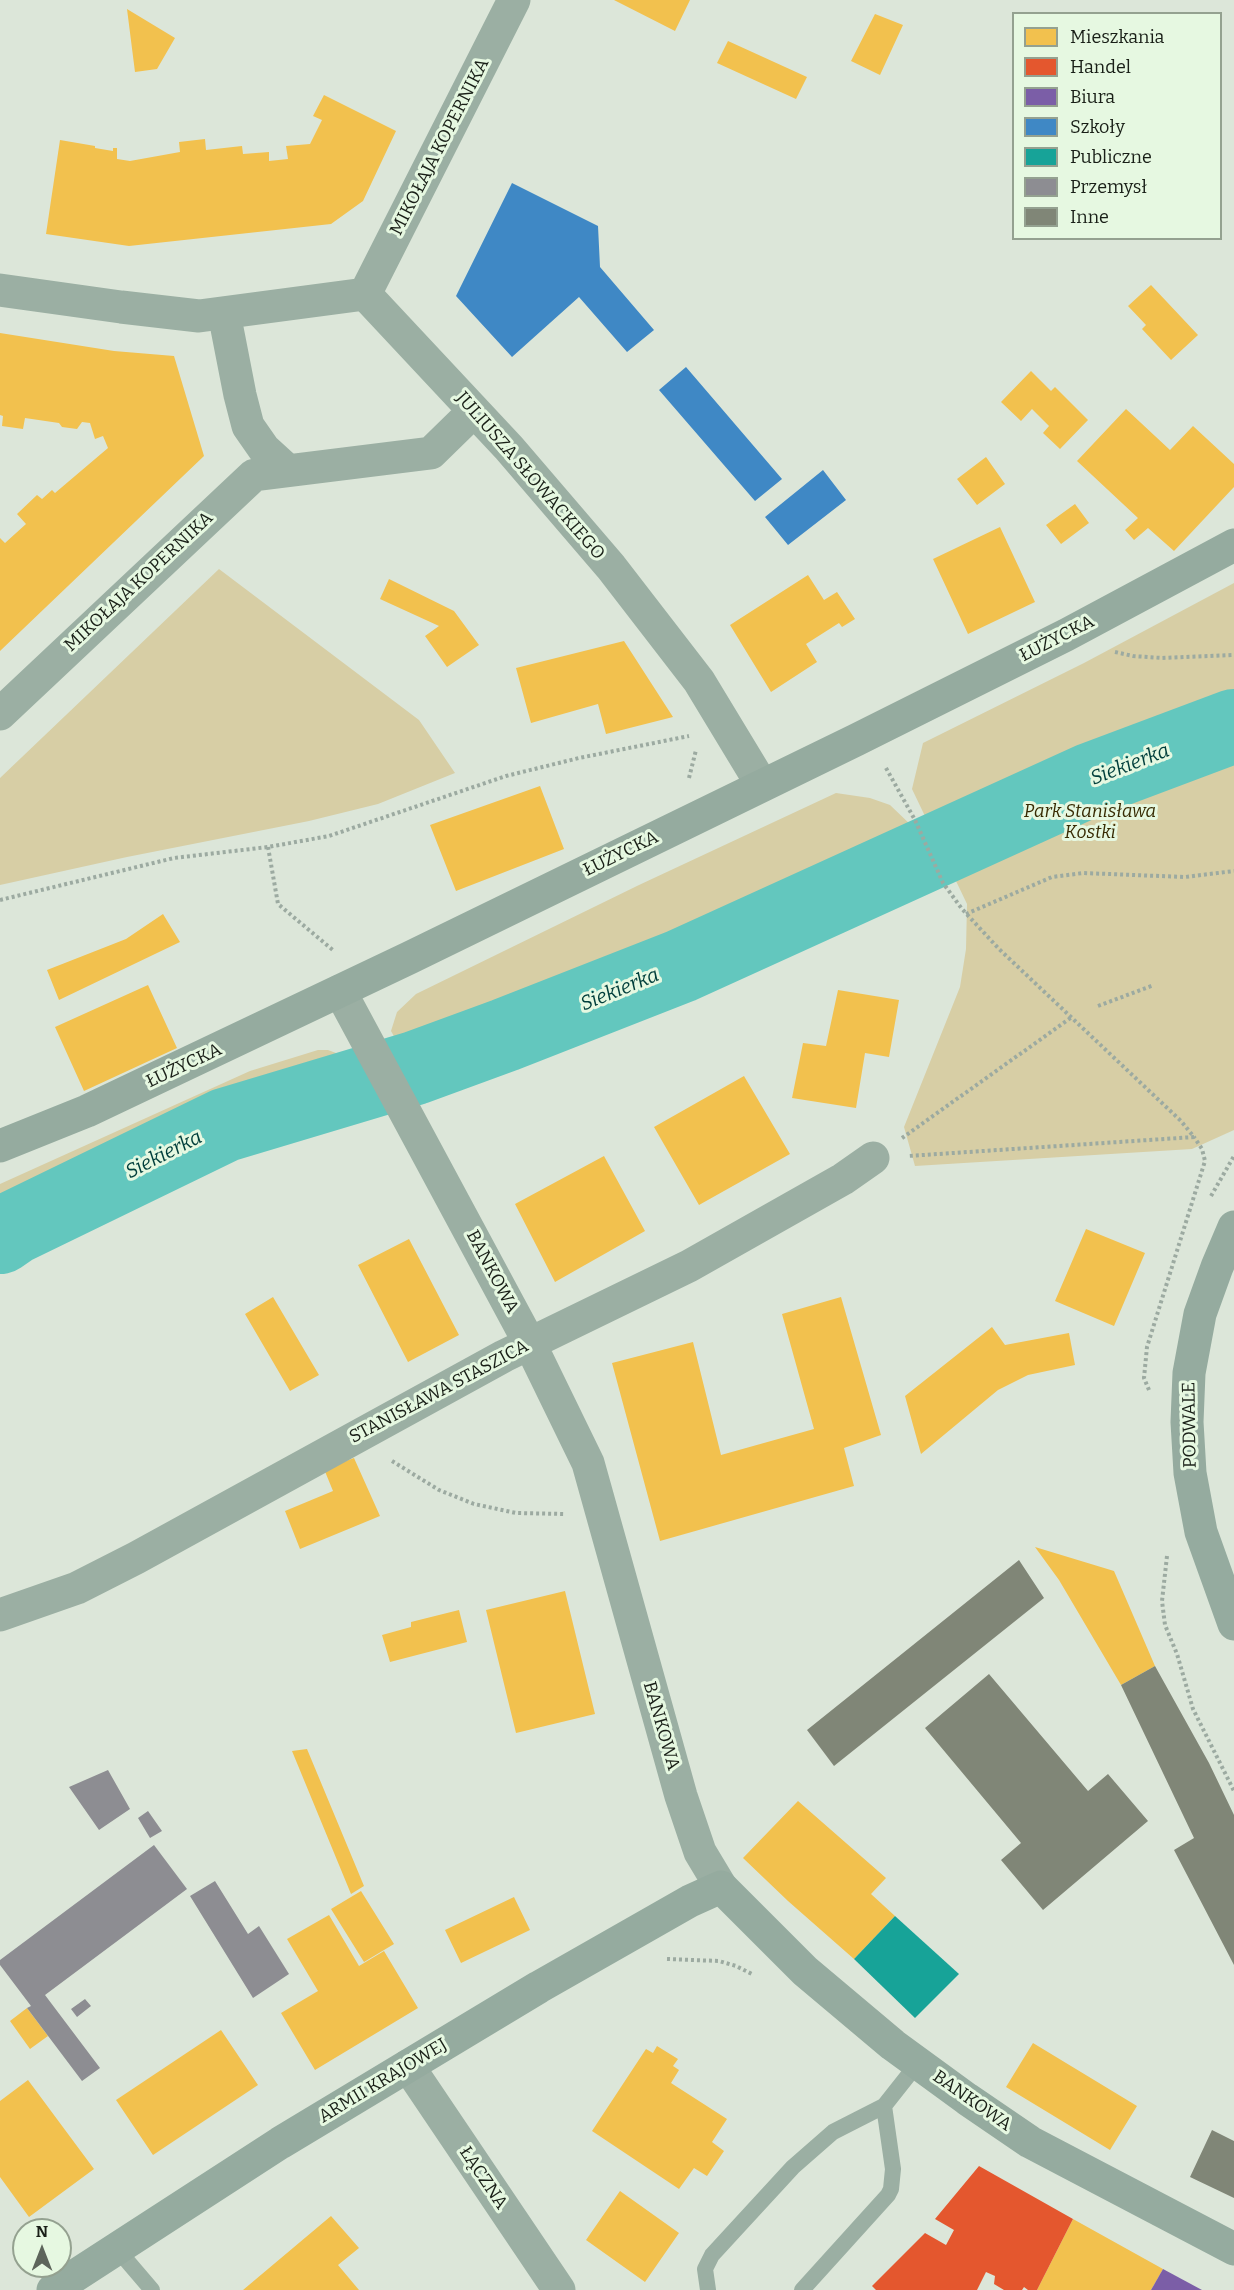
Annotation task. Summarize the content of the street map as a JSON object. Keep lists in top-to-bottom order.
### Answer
{
  "streets": {
    "main road": [
      "ŁUŻYCKA",
      "BANKOWA",
      "PODWALE",
      "ARMII KRAJOWEJ"
    ],
    "street": [
      "MIKOŁAJA KOPERNIKA",
      "JULIUSZA SŁOWACKIEGO",
      "STANISŁAWA STASZICA",
      "ŁĄCZNA"
    ]
  },
  "crossings": [
    ["MIKOŁAJA KOPERNIKA", "JULIUSZA SŁOWACKIEGO"],
    ["JULIUSZA SŁOWACKIEGO", "ŁUŻYCKA"],
    ["ŁUŻYCKA", "BANKOWA"],
    ["BANKOWA", "STANISŁAWA STASZICA"],
    ["BANKOWA", "ARMII KRAJOWEJ"],
    ["ARMII KRAJOWEJ", "ŁĄCZNA"]
  ],
  "water": ["Siekierka"],
  "parks": ["Park Stanisława Kostki"],
  "legend": [
    "Mieszkania",
    "Handel",
    "Biura",
    "Szkoły",
    "Publiczne",
    "Przemysł",
    "Inne"
  ],
  "north": "top"
}
